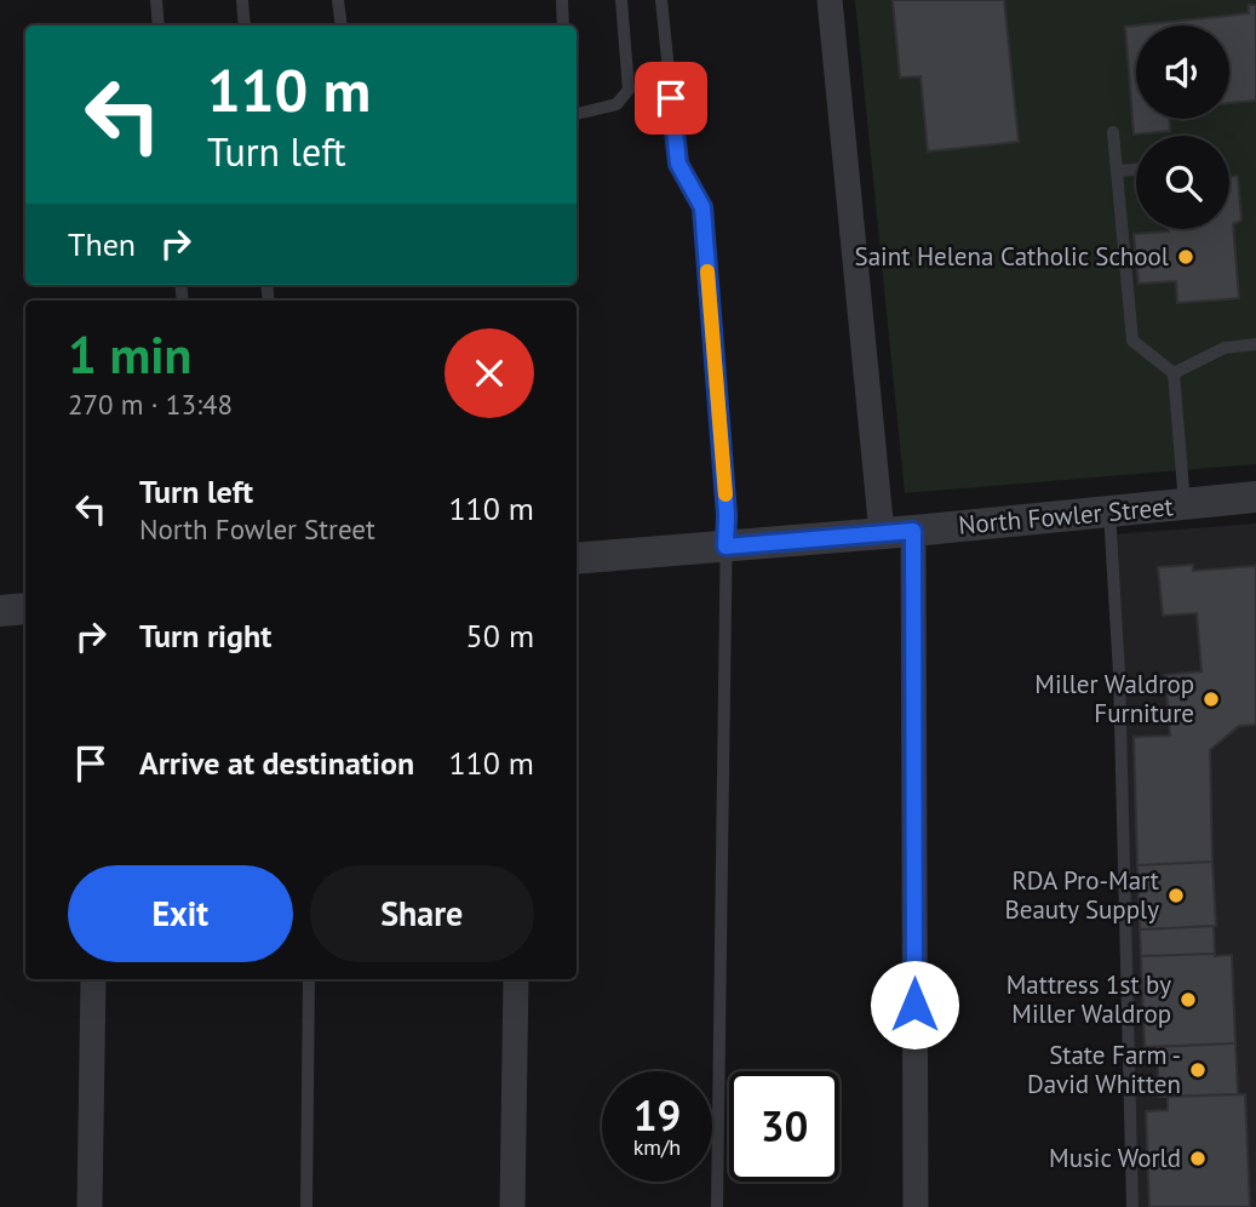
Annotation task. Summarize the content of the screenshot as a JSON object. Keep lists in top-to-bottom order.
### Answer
{
  "streets": {
    "street": ["North Fowler Street"]
  },
  "places": [
    "Saint Helena Catholic School",
    "Miller Waldrop Furniture",
    "RDA Pro-Mart Beauty Supply",
    "Mattress 1st by Miller Waldrop",
    "State Farm - David Whitten",
    "Music World"
  ],
  "page": {
    "turn": ["110 m", "Turn left"],
    "then": "Then",
    "heading": ["1 min", "270 m · 13:48"],
    "list": [
      {
        "name": "Turn left",
        "note": "North Fowler Street",
        "value": "110 m"
      },
      {
        "name": "Turn right",
        "value": "50 m"
      },
      {
        "name": "Arrive at destination",
        "value": "110 m"
      }
    ],
    "buttons": ["Exit", "Share"],
    "speed": "19 km/h",
    "limit": "30"
  }
}
